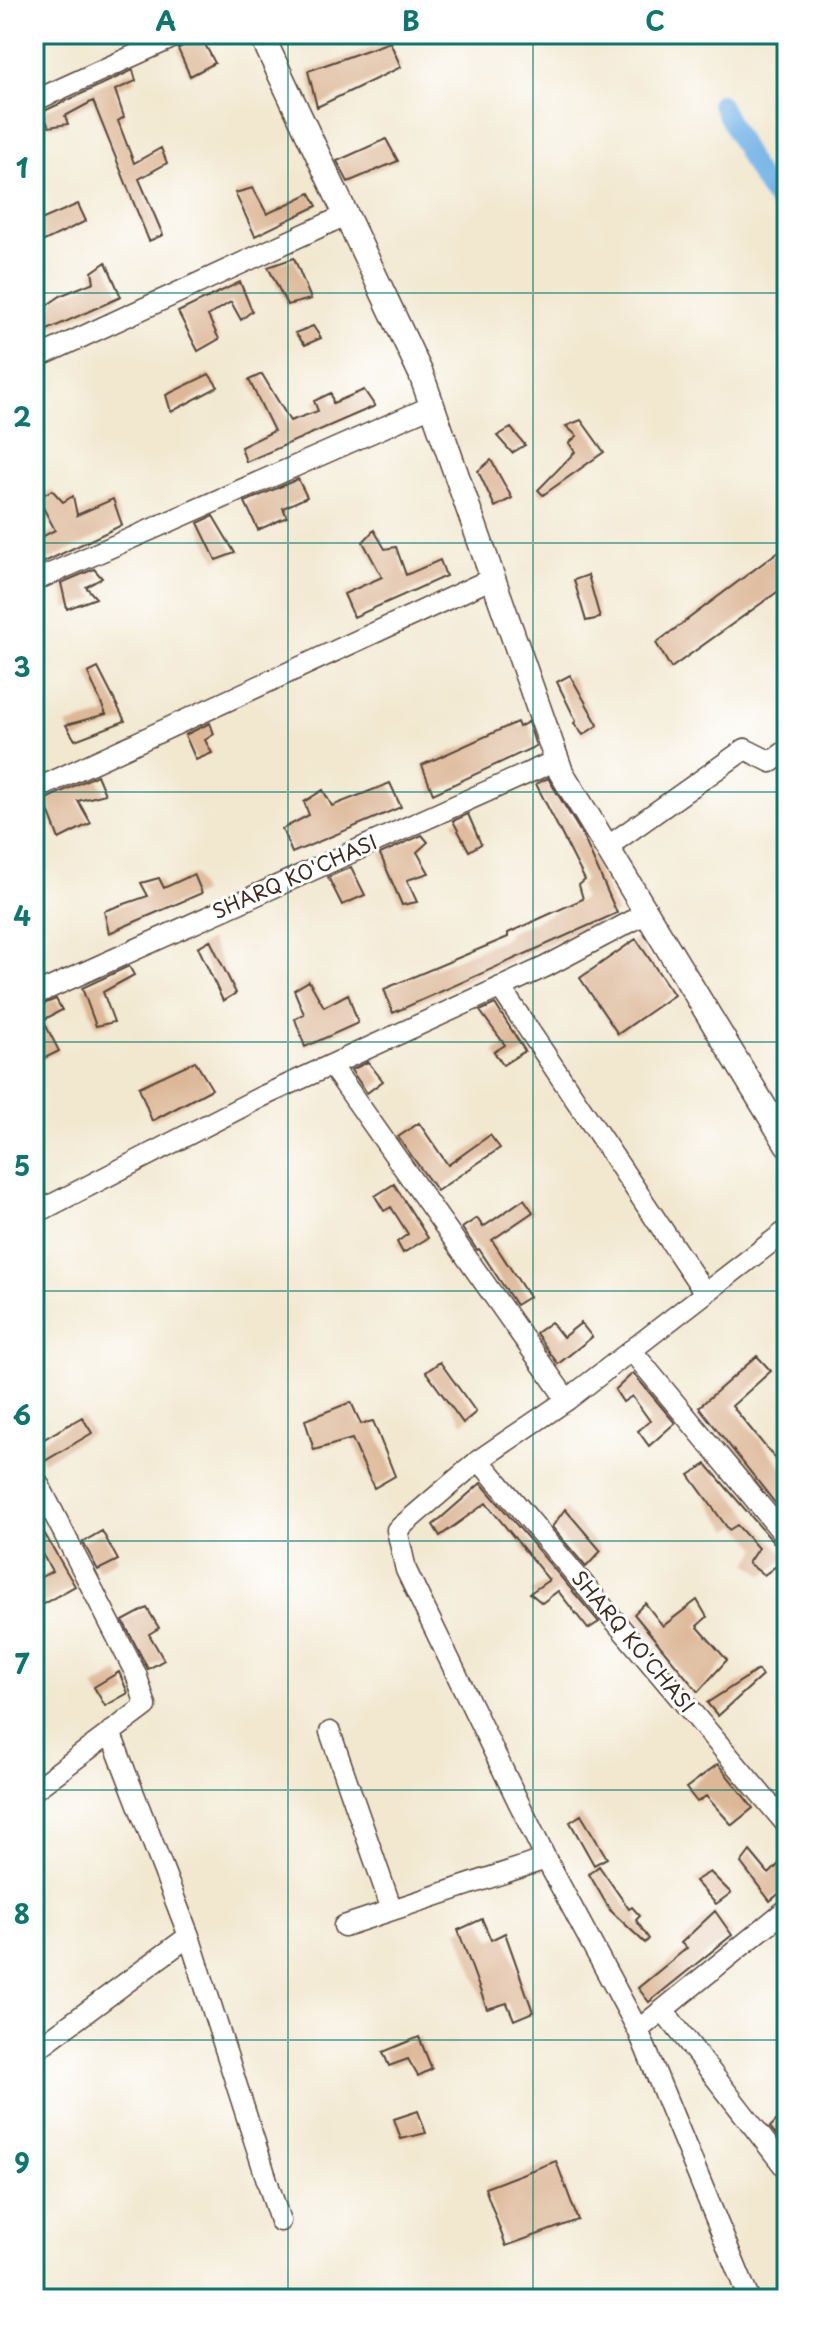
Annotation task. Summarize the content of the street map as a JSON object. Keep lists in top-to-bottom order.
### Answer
{
  "streets": {
    "street": ["SHARQ KO'CHASI"]
  },
  "grid": {
    "columns": ["A", "B", "C"],
    "rows": [
      "1",
      "2",
      "3",
      "4",
      "5",
      "6",
      "7",
      "8",
      "9"
    ]
  }
}
